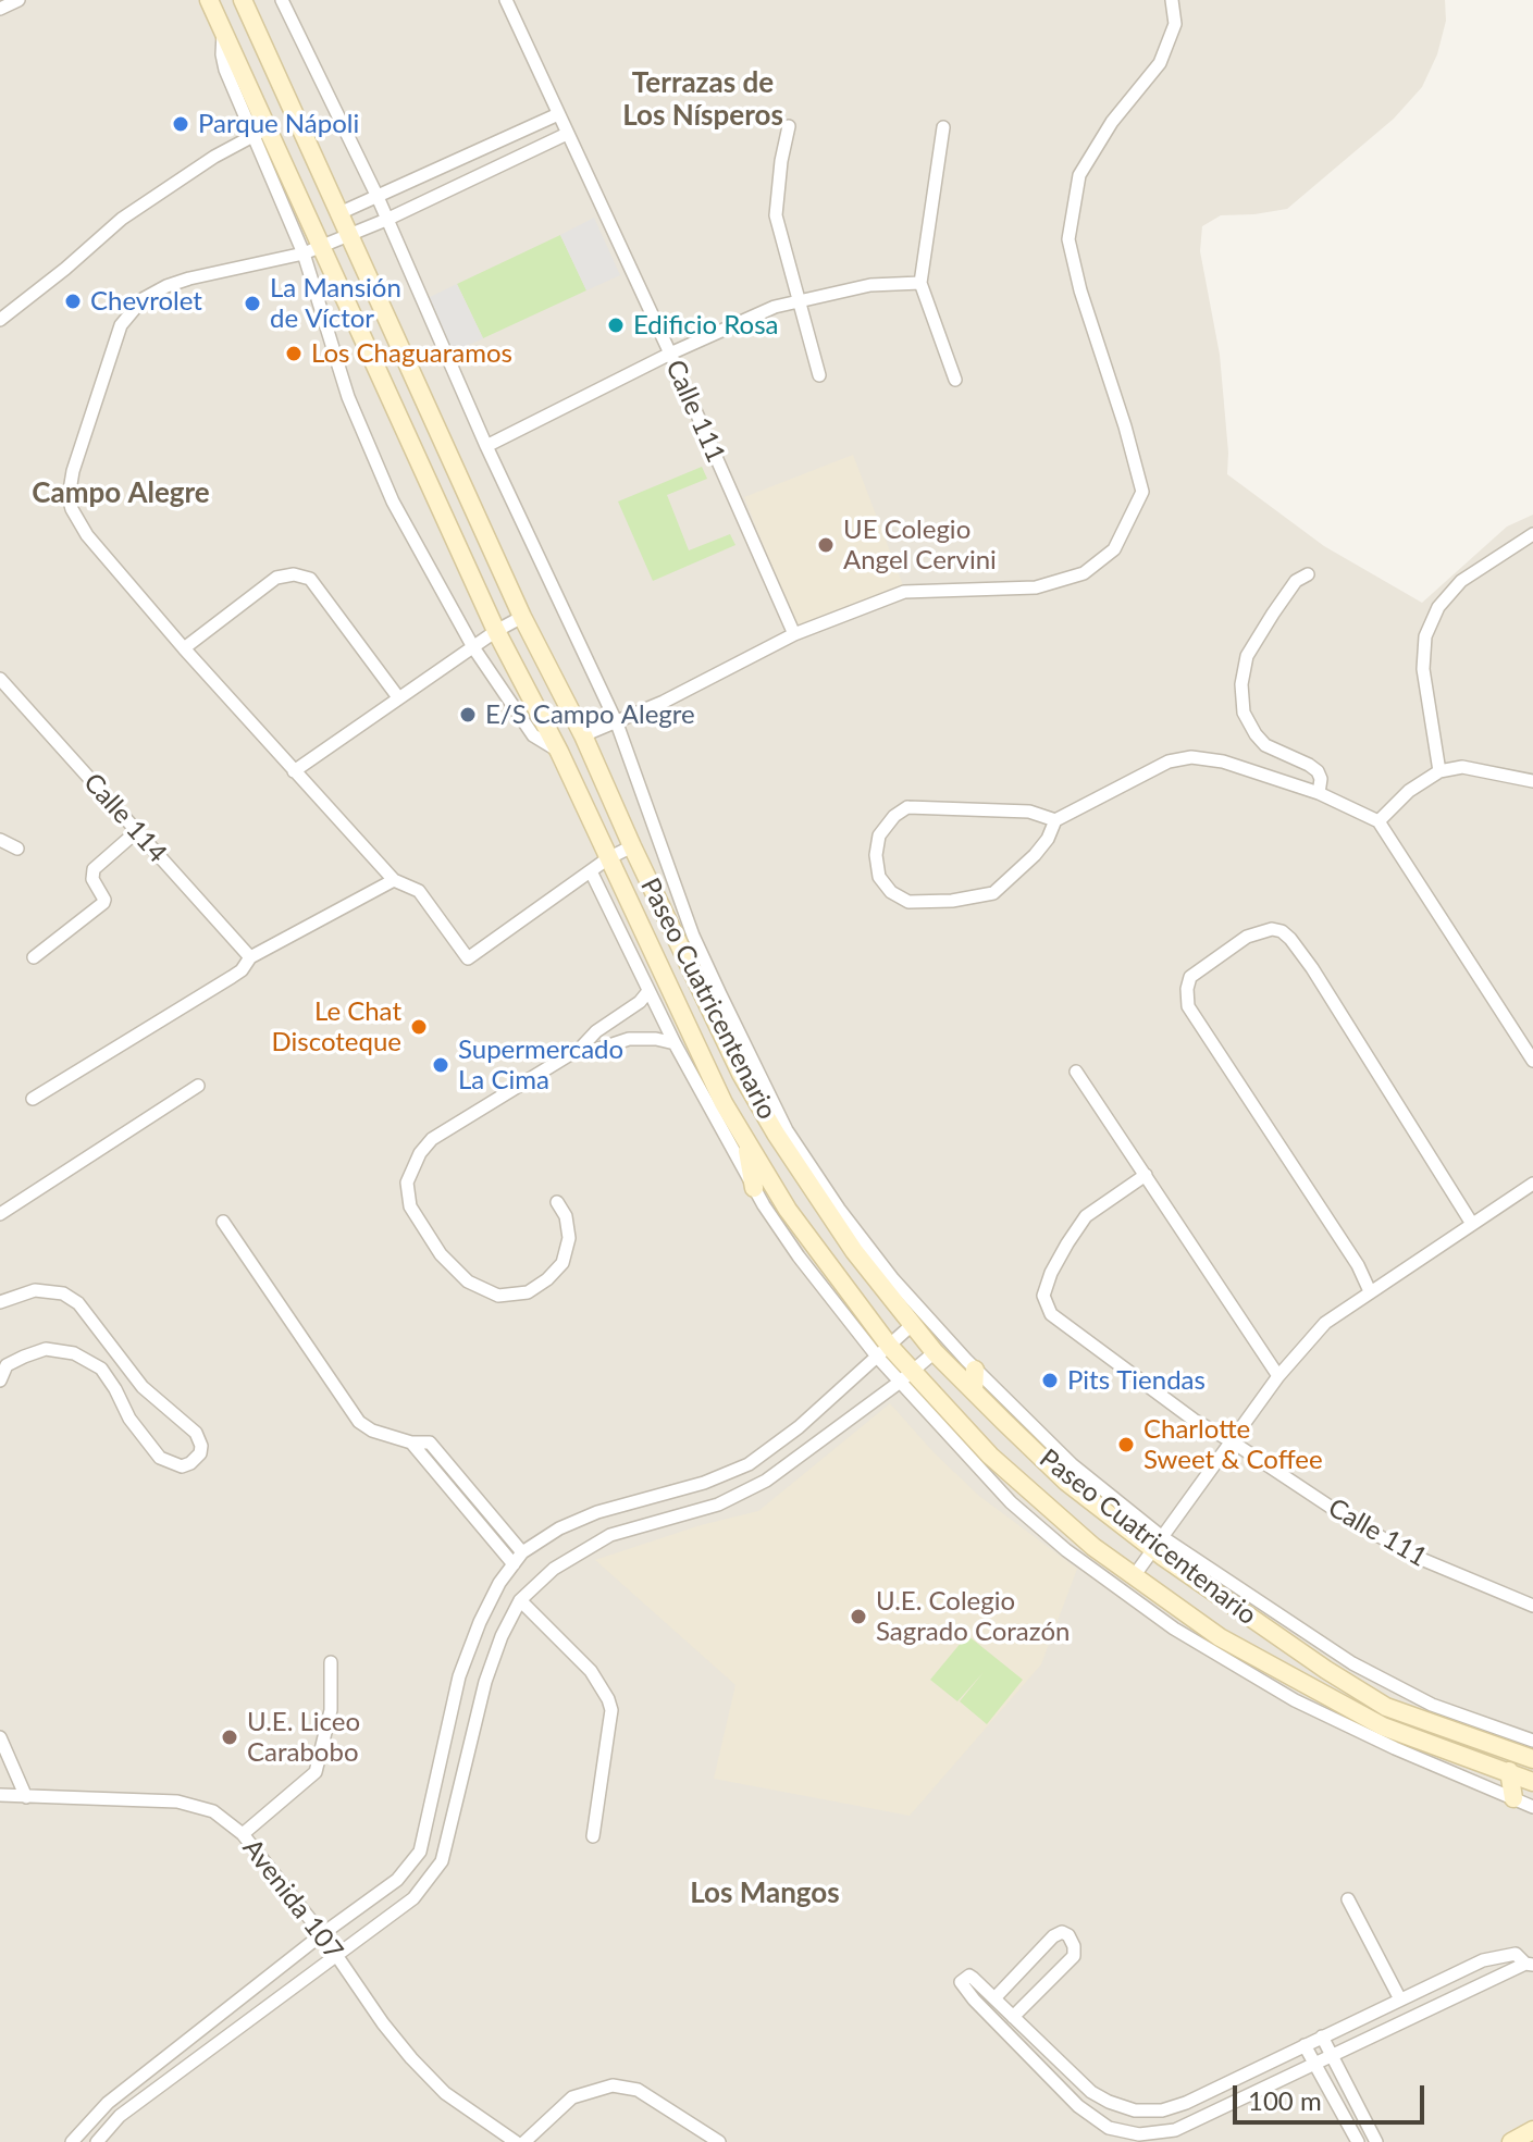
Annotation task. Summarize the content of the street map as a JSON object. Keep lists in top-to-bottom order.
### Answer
{
  "streets": {
    "street": [
      "Calle 111",
      "Calle 114",
      "Paseo Cuatricentenario",
      "Avenida 107"
    ]
  },
  "districts": ["Terrazas de Los Nísperos", "Campo Alegre", "Los Mangos"],
  "places": [
    "Parque Nápoli",
    "Chevrolet",
    "La Mansión de Víctor",
    "Edificio Rosa",
    "Los Chaguaramos",
    "UE Colegio Angel Cervini",
    "E/S Campo Alegre",
    "Le Chat Discoteque",
    "Supermercado La Cima",
    "Pits Tiendas",
    "Charlotte Sweet & Coffee",
    "U.E. Colegio Sagrado Corazón",
    "U.E. Liceo Carabobo"
  ],
  "scale_bar": "100 m"
}
